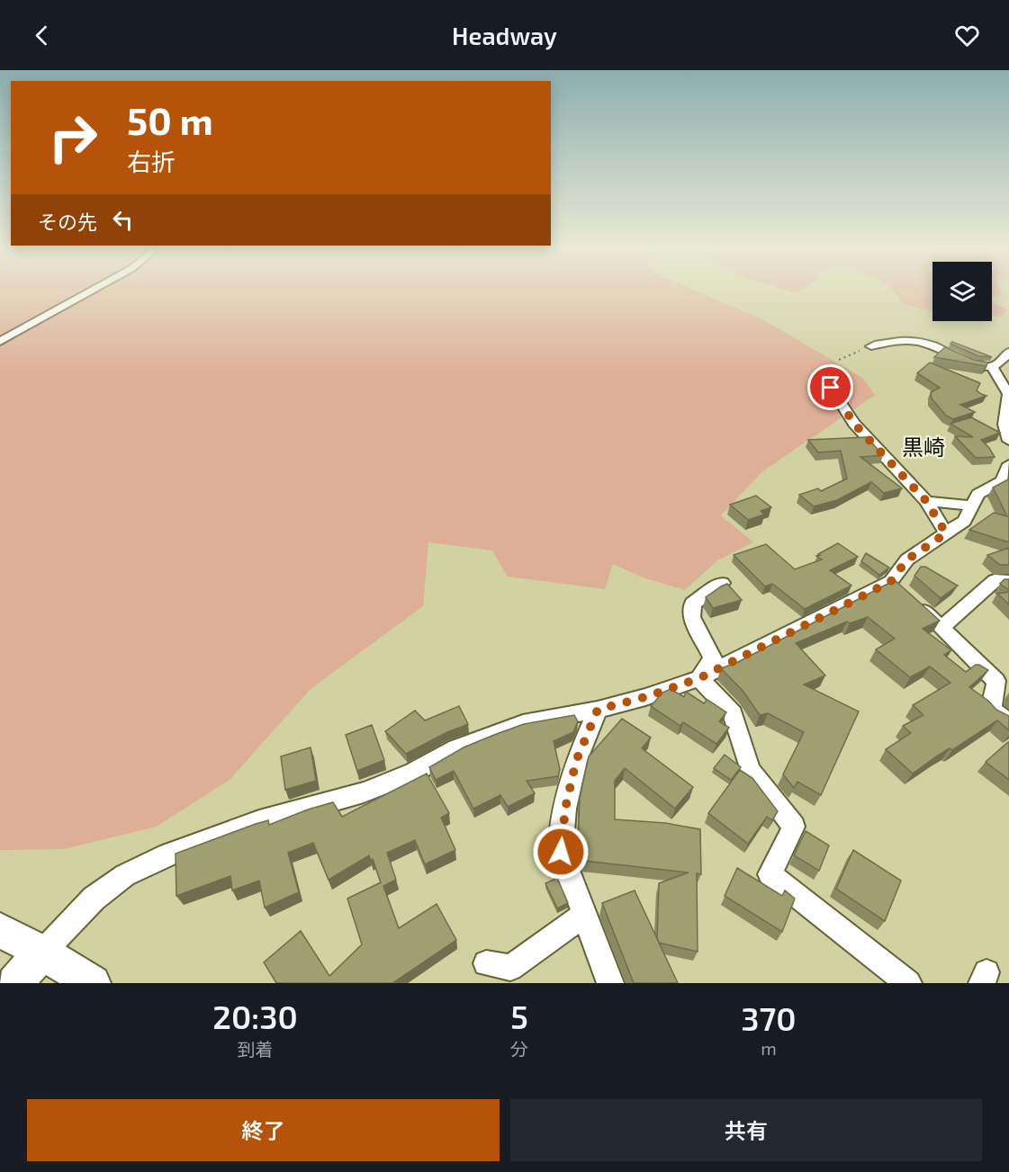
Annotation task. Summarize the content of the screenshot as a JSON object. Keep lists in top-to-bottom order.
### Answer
{
  "districts": ["黒崎"],
  "page": {
    "header": "Headway",
    "turn": ["50 m", "右折"],
    "then": "その先",
    "eta": [
      "20:30",
      "到着",
      "5",
      "分",
      "370",
      "m"
    ],
    "buttons": ["終了", "共有"]
  }
}
